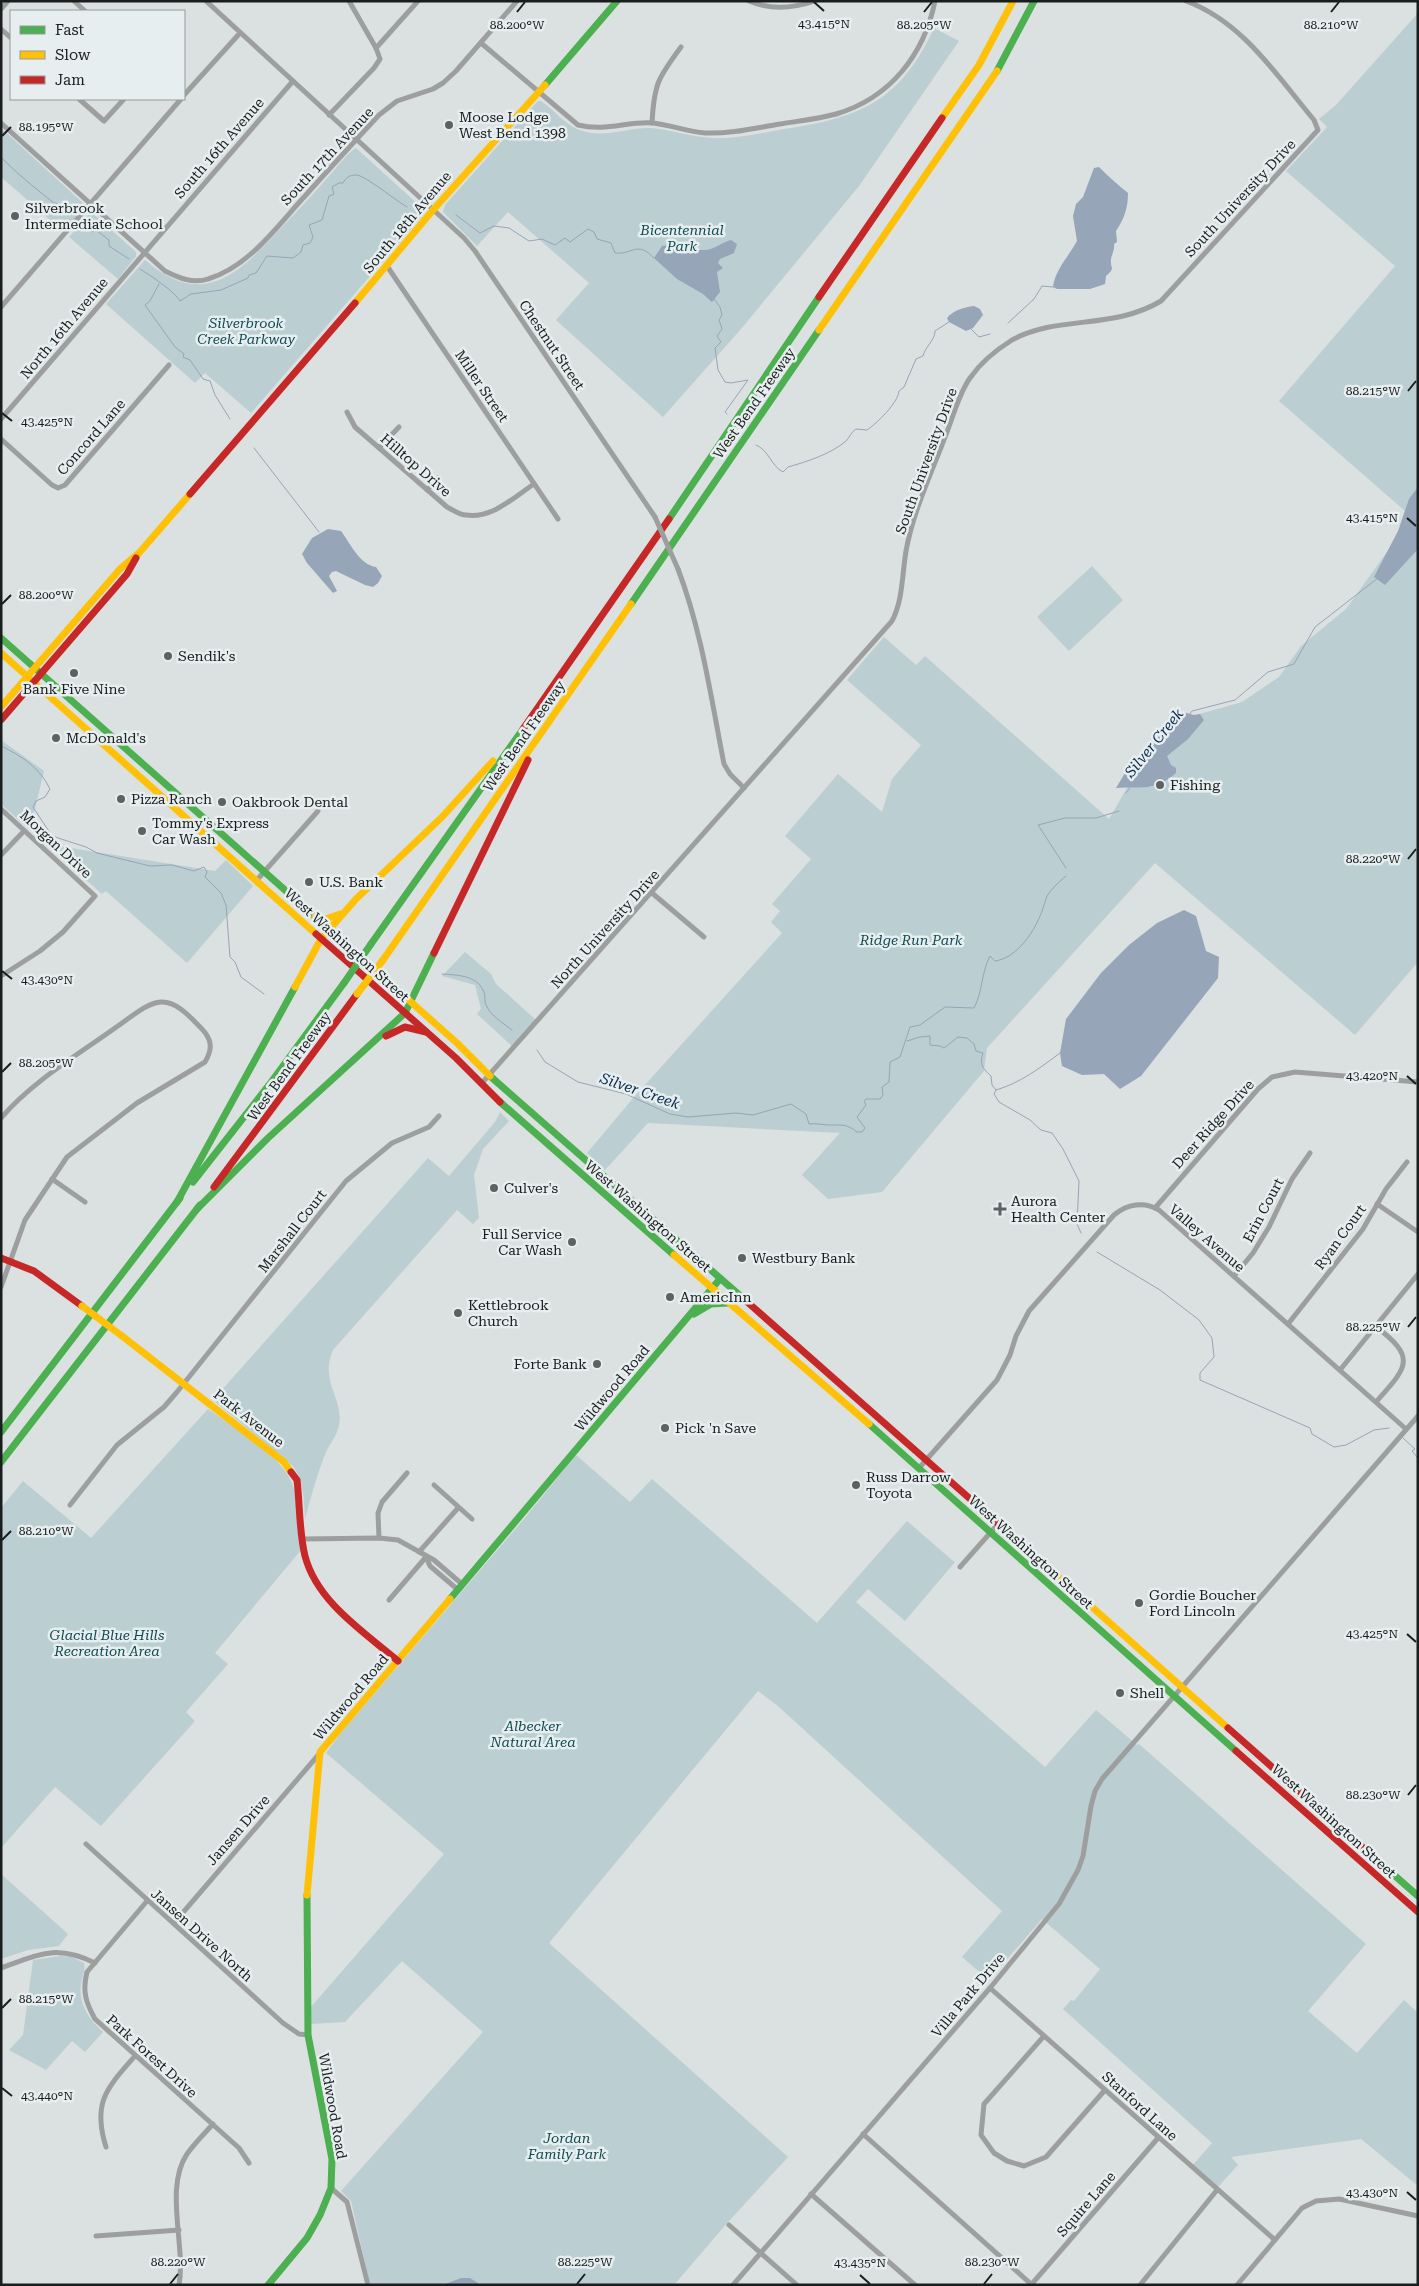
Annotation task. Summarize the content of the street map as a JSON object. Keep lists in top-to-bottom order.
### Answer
{
  "streets": {
    "main road": [
      "South 18th Avenue",
      "West Bend Freeway",
      "West Washington Street",
      "Wildwood Road",
      "Park Avenue"
    ],
    "street": [
      "South 16th Avenue",
      "South 17th Avenue",
      "South University Drive",
      "North 16th Avenue",
      "Chestnut Street",
      "Miller Street",
      "Concord Lane",
      "Hilltop Drive",
      "Morgan Drive",
      "North University Drive",
      "Deer Ridge Drive",
      "Erin Court",
      "Marshall Court",
      "Ryan Court",
      "Valley Avenue",
      "Jansen Drive",
      "Jansen Drive North",
      "Villa Park Drive",
      "Park Forest Drive",
      "Stanford Lane",
      "Squire Lane"
    ]
  },
  "crossings": [
    ["South 16th Avenue", "South 17th Avenue"],
    ["South 16th Avenue", "North 16th Avenue"],
    ["South 16th Avenue", "Chestnut Street"],
    ["South 17th Avenue", "North 16th Avenue"],
    ["South 17th Avenue", "Chestnut Street"],
    ["South University Drive", "Chestnut Street"],
    ["South University Drive", "North University Drive"],
    ["South 18th Avenue", "Chestnut Street"],
    ["South 18th Avenue", "Miller Street"],
    ["Chestnut Street", "North University Drive"],
    ["Miller Street", "Hilltop Drive"],
    ["North University Drive", "West Washington Street"],
    ["West Washington Street", "Valley Avenue"],
    ["West Washington Street", "Wildwood Road"],
    ["West Washington Street", "Villa Park Drive"],
    ["Deer Ridge Drive", "Valley Avenue"],
    ["Erin Court", "Valley Avenue"],
    ["Marshall Court", "Park Avenue"],
    ["Ryan Court", "Valley Avenue"],
    ["Valley Avenue", "Villa Park Drive"],
    ["Wildwood Road", "Park Avenue"],
    ["Wildwood Road", "Jansen Drive"],
    ["Wildwood Road", "Jansen Drive North"],
    ["Jansen Drive", "Jansen Drive North"],
    ["Jansen Drive North", "Park Forest Drive"],
    ["Villa Park Drive", "Stanford Lane"],
    ["Stanford Lane", "Squire Lane"]
  ],
  "water": ["Silver Creek"],
  "parks": [
    "Bicentennial Park",
    "Silverbrook Creek Parkway",
    "Ridge Run Park",
    "Glacial Blue Hills Recreation Area",
    "Albecker Natural Area",
    "Jordan Family Park"
  ],
  "places": {
    "other": [
      "Moose Lodge West Bend 1398",
      "Silverbrook Intermediate School",
      "Sendik's",
      "Bank Five Nine",
      "McDonald's",
      "Fishing",
      "Pizza Ranch",
      "Oakbrook Dental",
      "Tommy's Express Car Wash",
      "U.S. Bank",
      "Culver's",
      "Full Service Car Wash",
      "Westbury Bank",
      "AmericInn",
      "Kettlebrook Church",
      "Forte Bank",
      "Pick 'n Save",
      "Russ Darrow Toyota",
      "Gordie Boucher Ford Lincoln",
      "Shell"
    ],
    "health": ["Aurora Health Center"]
  },
  "legend": ["Fast", "Slow", "Jam"],
  "coordinates": [
    "43.415°N",
    "88.200°W",
    "88.205°W",
    "88.210°W",
    "88.195°W",
    "88.215°W",
    "43.425°N",
    "88.220°W",
    "43.430°N",
    "43.420°N",
    "88.225°W",
    "88.230°W",
    "43.440°N",
    "43.435°N"
  ]
}
